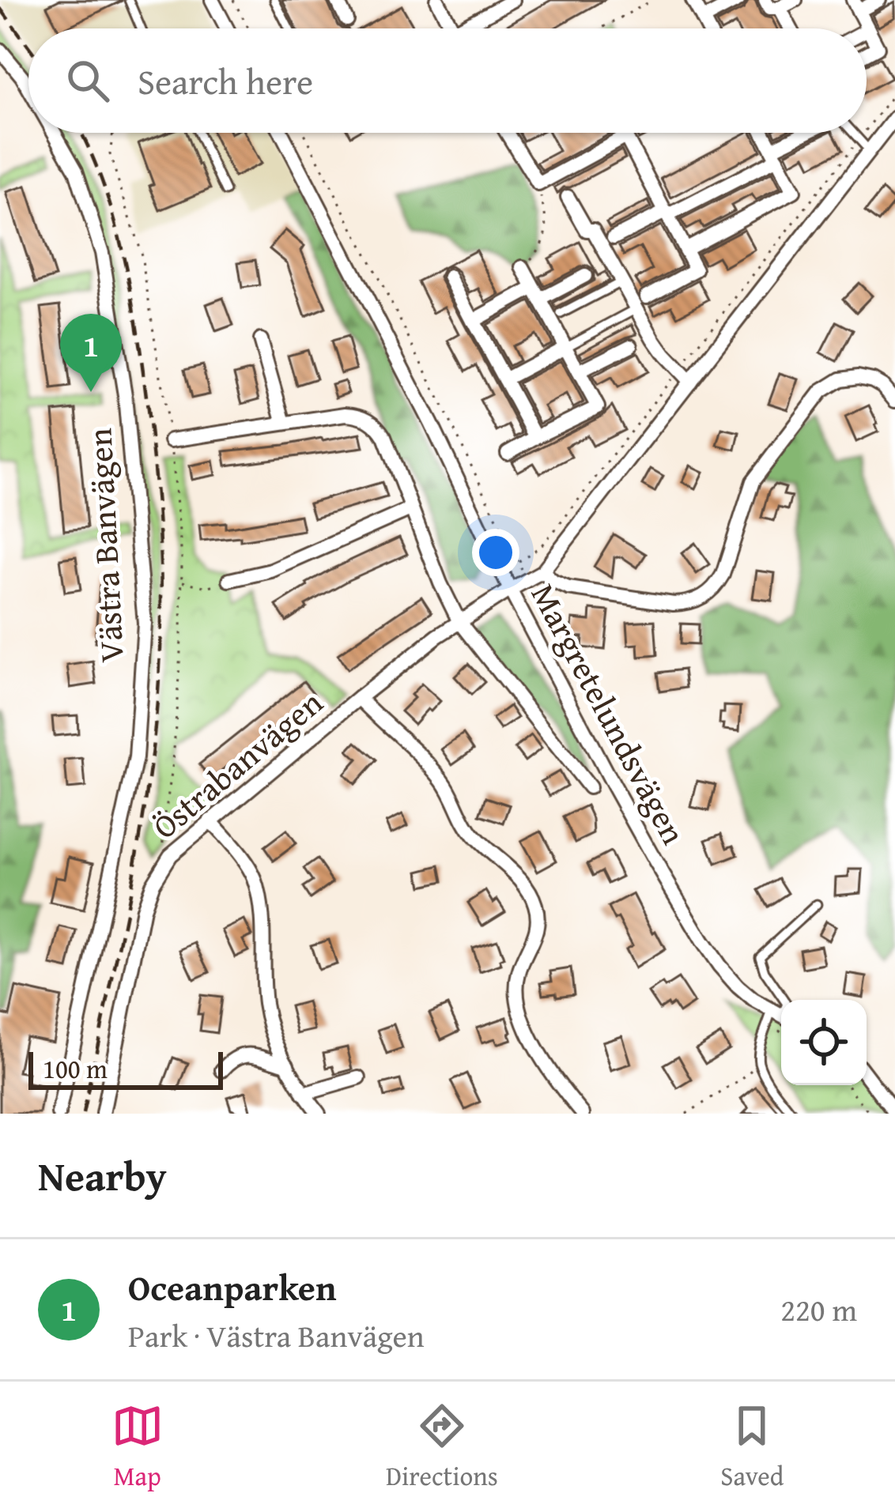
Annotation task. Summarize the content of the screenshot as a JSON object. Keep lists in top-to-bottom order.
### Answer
{
  "streets": {
    "street": ["Västra Banvägen", "Margretelundsvägen", "Östrabanvägen"]
  },
  "crossings": [
    ["Margretelundsvägen", "Östrabanvägen"]
  ],
  "scale_bar": "100 m",
  "page": {
    "search": "Search here",
    "pins": "1",
    "scale": "100 m",
    "heading": "Nearby",
    "list": [
      {
        "mark": "1",
        "name": "Oceanparken",
        "note": "Park · Västra Banvägen",
        "value": "220 m"
      }
    ],
    "nav": ["Map", "Directions", "Saved"]
  }
}
